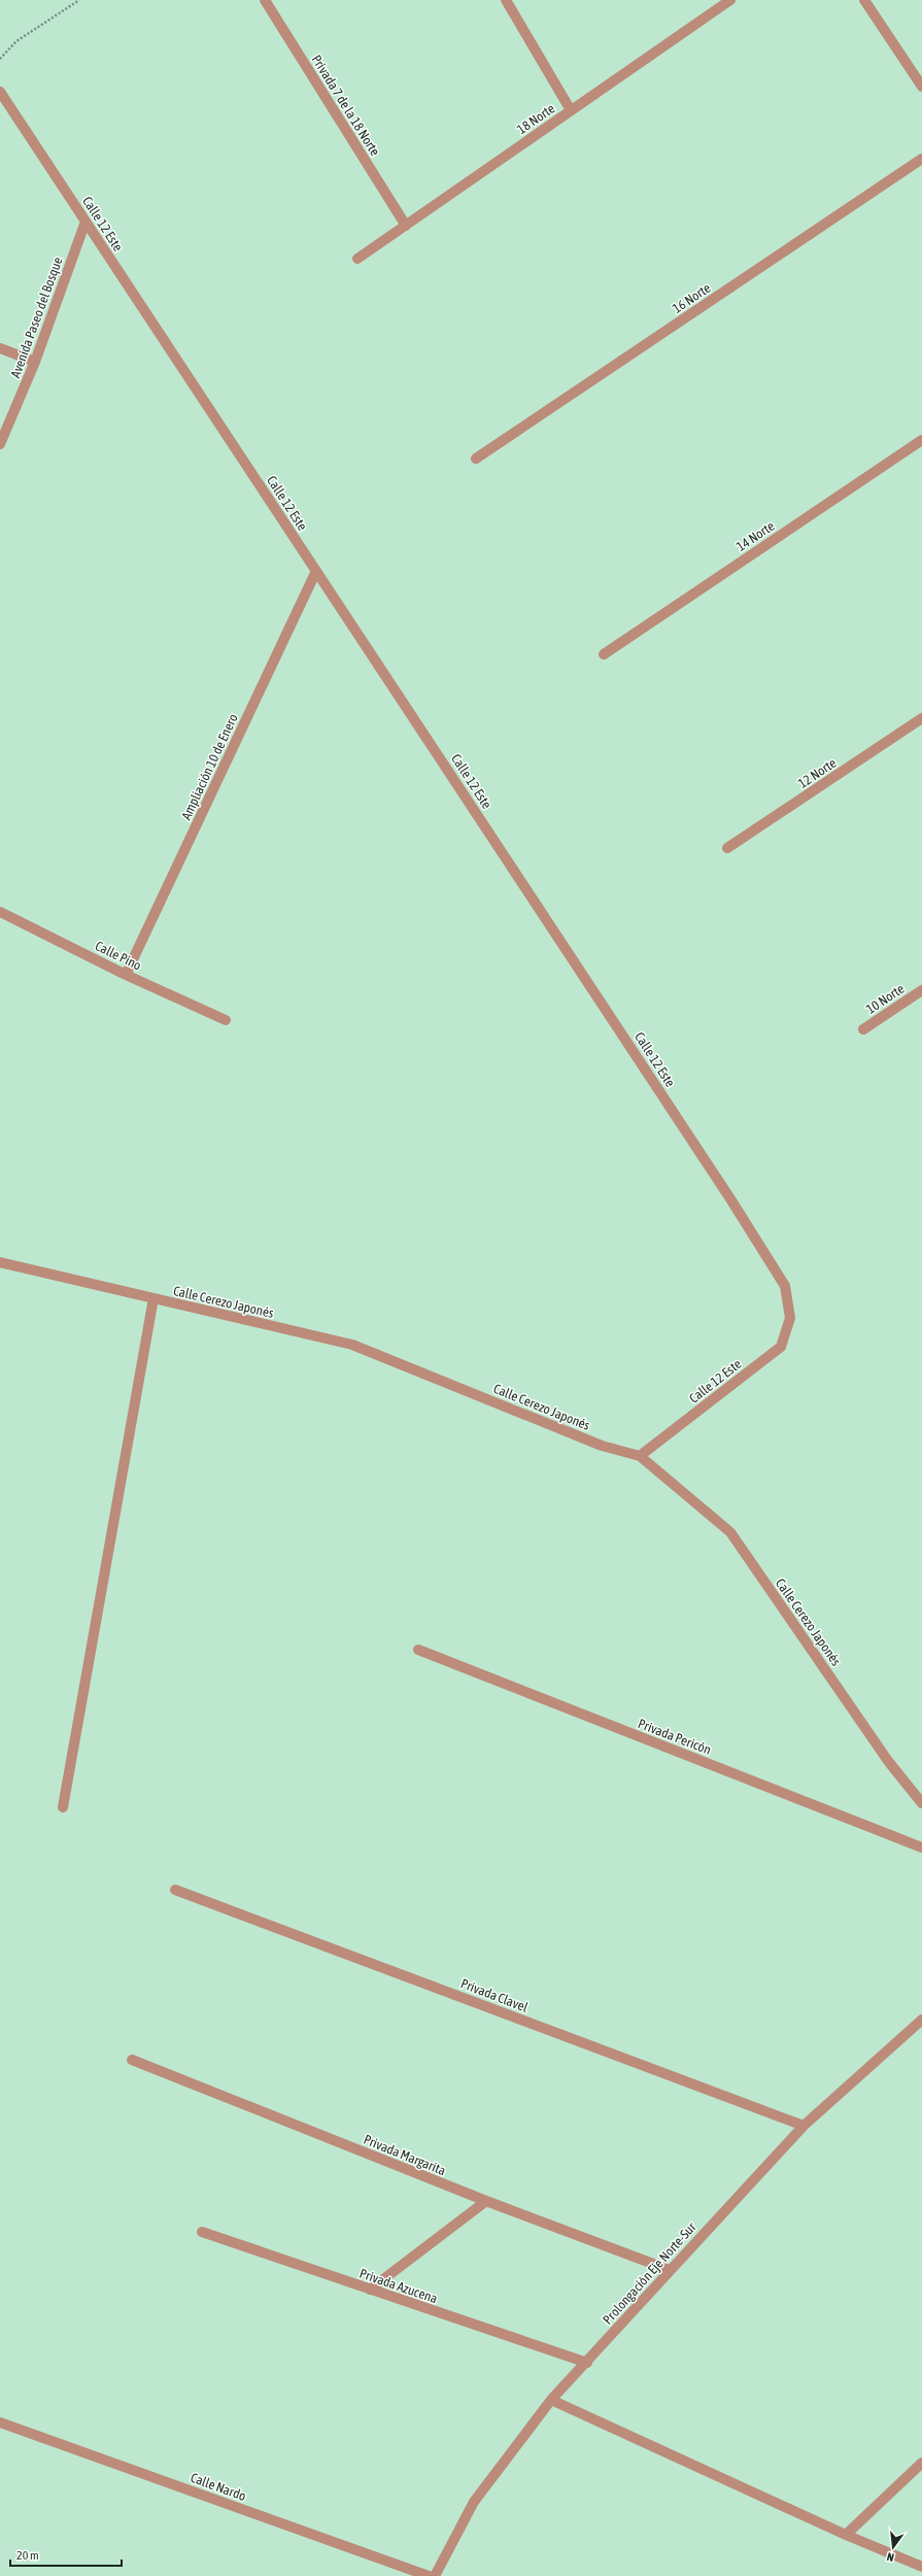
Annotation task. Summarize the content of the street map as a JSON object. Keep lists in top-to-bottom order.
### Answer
{
  "streets": {
    "street": [
      "Privada 7 de la 18 Norte",
      "18 Norte",
      "Calle 12 Este",
      "16 Norte",
      "Avenida Paseo del Bosque",
      "14 Norte",
      "Ampliación 10 de Enero",
      "12 Norte",
      "Calle Pino",
      "10 Norte",
      "Calle Cerezo Japonés",
      "Privada Pericón",
      "Privada Clavel",
      "Privada Margarita",
      "Prolongación Eje Norte-Sur",
      "Privada Azucena",
      "Calle Nardo"
    ]
  },
  "crossings": [
    ["Privada 7 de la 18 Norte", "18 Norte"],
    ["Calle 12 Este", "Avenida Paseo del Bosque"],
    ["Calle 12 Este", "Ampliación 10 de Enero"],
    ["Calle 12 Este", "Calle Cerezo Japonés"],
    ["Ampliación 10 de Enero", "Calle Pino"],
    ["Privada Clavel", "Prolongación Eje Norte-Sur"],
    ["Privada Margarita", "Prolongación Eje Norte-Sur"],
    ["Prolongación Eje Norte-Sur", "Privada Azucena"]
  ],
  "scale_bar": "20 m",
  "north": "bottom"
}
